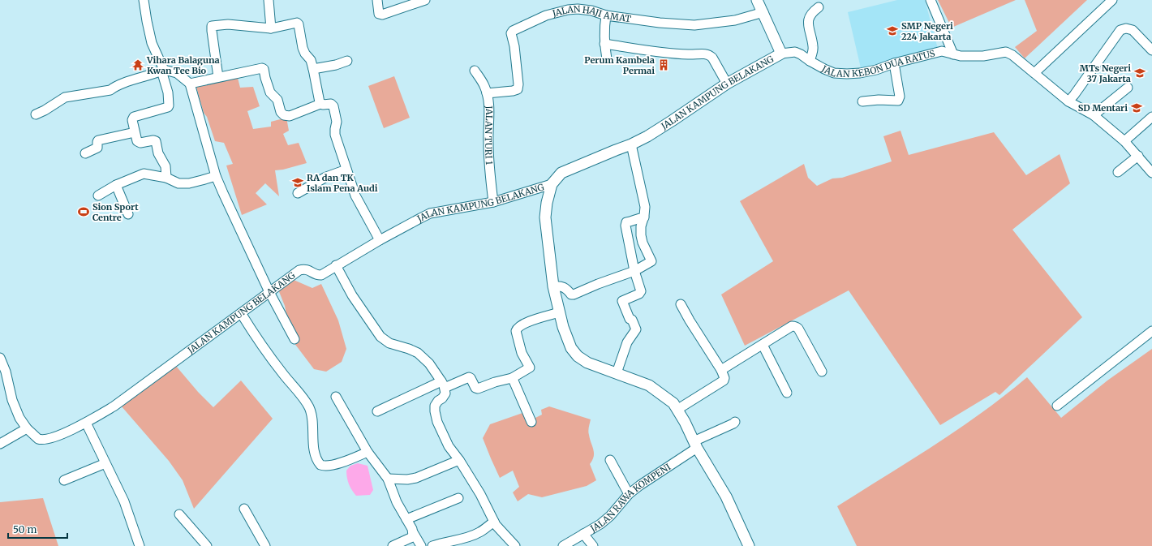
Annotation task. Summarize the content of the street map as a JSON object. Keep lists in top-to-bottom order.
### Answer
{
  "streets": {
    "street": [
      "JALAN HAJI AMAT",
      "JALAN KEBON DUA RATUS",
      "JALAN KAMPUNG BELAKANG",
      "JALAN TURI 1",
      "JALAN RAWA KOMPENI"
    ]
  },
  "crossings": [
    ["JALAN HAJI AMAT", "JALAN TURI 1"],
    ["JALAN KEBON DUA RATUS", "JALAN KAMPUNG BELAKANG"],
    ["JALAN KAMPUNG BELAKANG", "JALAN TURI 1"],
    ["JALAN KAMPUNG BELAKANG", "JALAN RAWA KOMPENI"]
  ],
  "places": {
    "school or university": [
      "SMP Negeri 224 Jakarta",
      "MTs Negeri 37 Jakarta",
      "SD Mentari",
      "RA dan TK Islam Pena Audi"
    ],
    "temple": ["Vihara Balaguna Kwan Tee Bio"],
    "building": ["Perum Kambela Permai"],
    "sports": ["Sion Sport Centre"]
  },
  "scale_bar": "50 m"
}
